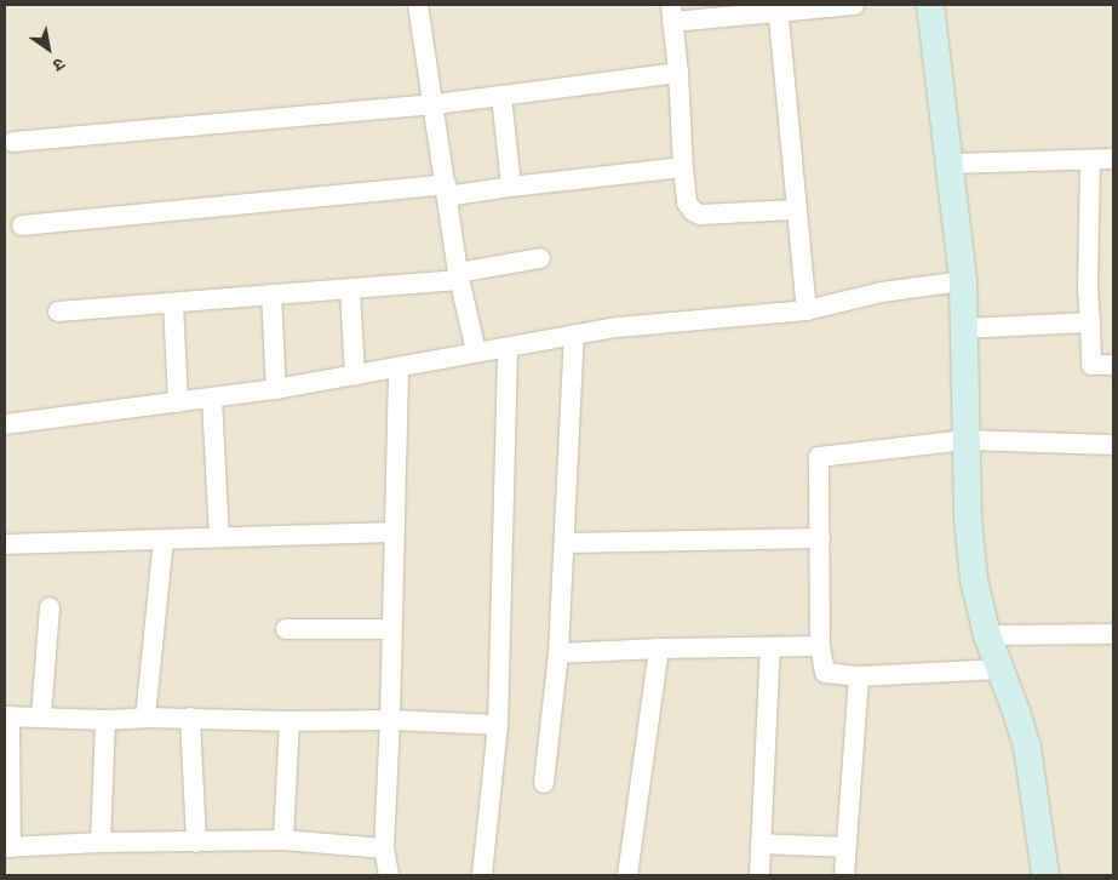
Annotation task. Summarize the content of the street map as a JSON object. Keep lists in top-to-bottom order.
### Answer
{
  "north": "bottom right"
}
